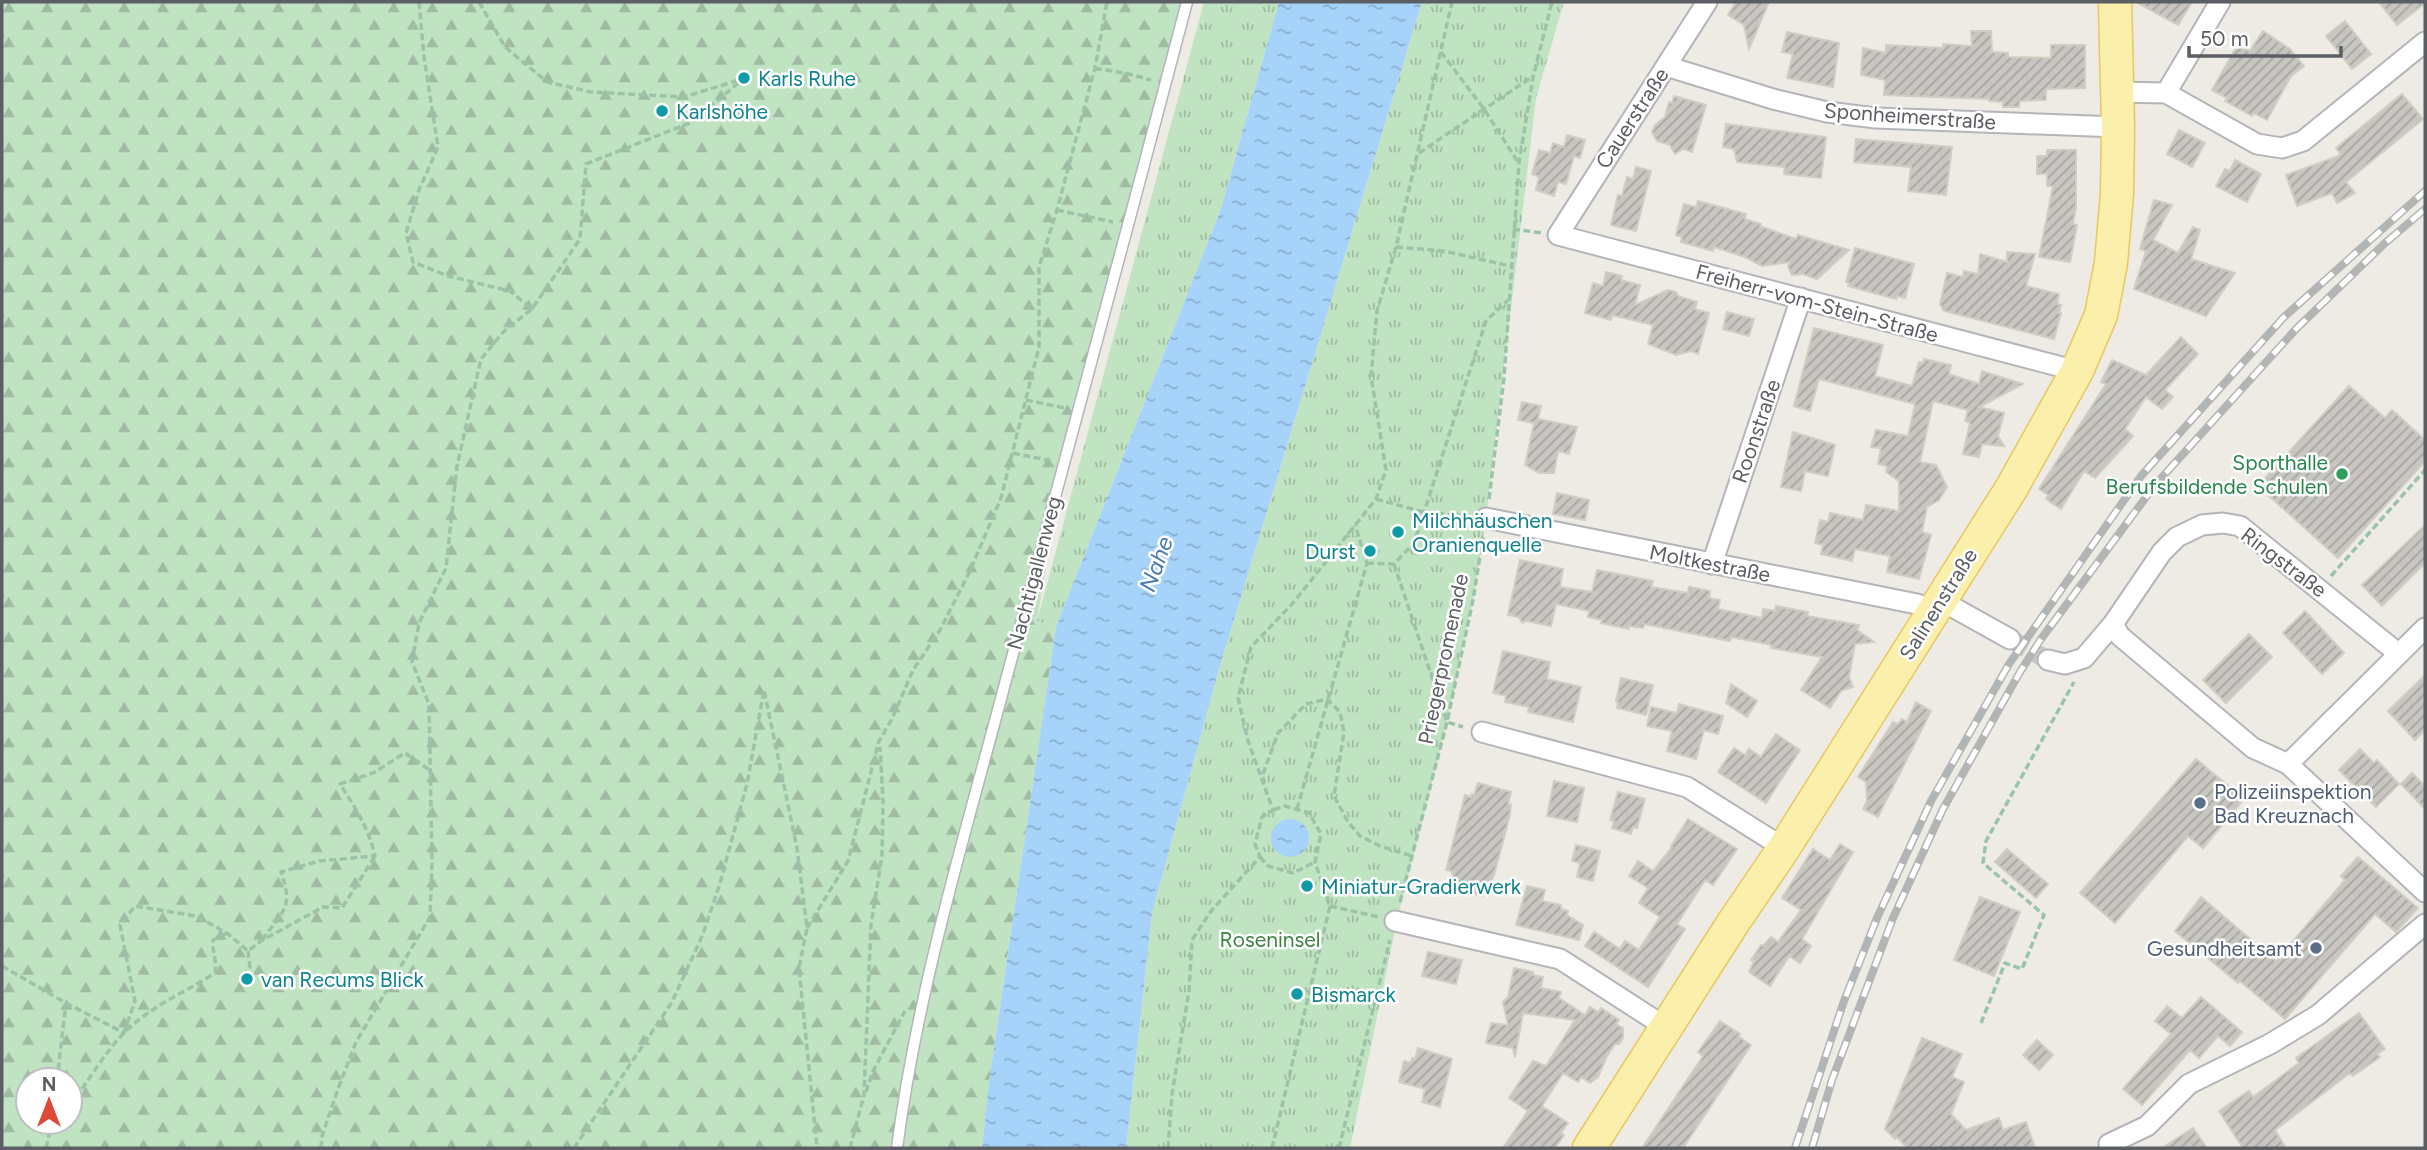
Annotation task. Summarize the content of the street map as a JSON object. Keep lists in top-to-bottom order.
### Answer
{
  "streets": {
    "main road": ["Salinenstraße"],
    "street": [
      "Sponheimerstraße",
      "Cauerstraße",
      "Freiherr-vom-Stein-Straße",
      "Roonstraße",
      "Ringstraße",
      "Moltkestraße"
    ],
    "lane": ["Nachtigallenweg"],
    "path": ["Priegerpromenade"]
  },
  "crossings": [
    ["Sponheimerstraße", "Cauerstraße"],
    ["Sponheimerstraße", "Salinenstraße"],
    ["Cauerstraße", "Freiherr-vom-Stein-Straße"],
    ["Freiherr-vom-Stein-Straße", "Roonstraße"],
    ["Freiherr-vom-Stein-Straße", "Salinenstraße"],
    ["Roonstraße", "Moltkestraße"],
    ["Moltkestraße", "Salinenstraße"],
    ["Moltkestraße", "Priegerpromenade"]
  ],
  "water": ["Nahe"],
  "parks": ["Roseninsel"],
  "places": [
    "Karls Ruhe",
    "Karlshöhe",
    "Sporthalle Berufsbildende Schulen",
    "Milchhäuschen Oranienquelle",
    "Durst",
    "Polizeiinspektion Bad Kreuznach",
    "Miniatur-Gradierwerk",
    "Gesundheitsamt",
    "van Recums Blick",
    "Bismarck"
  ],
  "scale_bar": "50 m",
  "north": "top"
}
